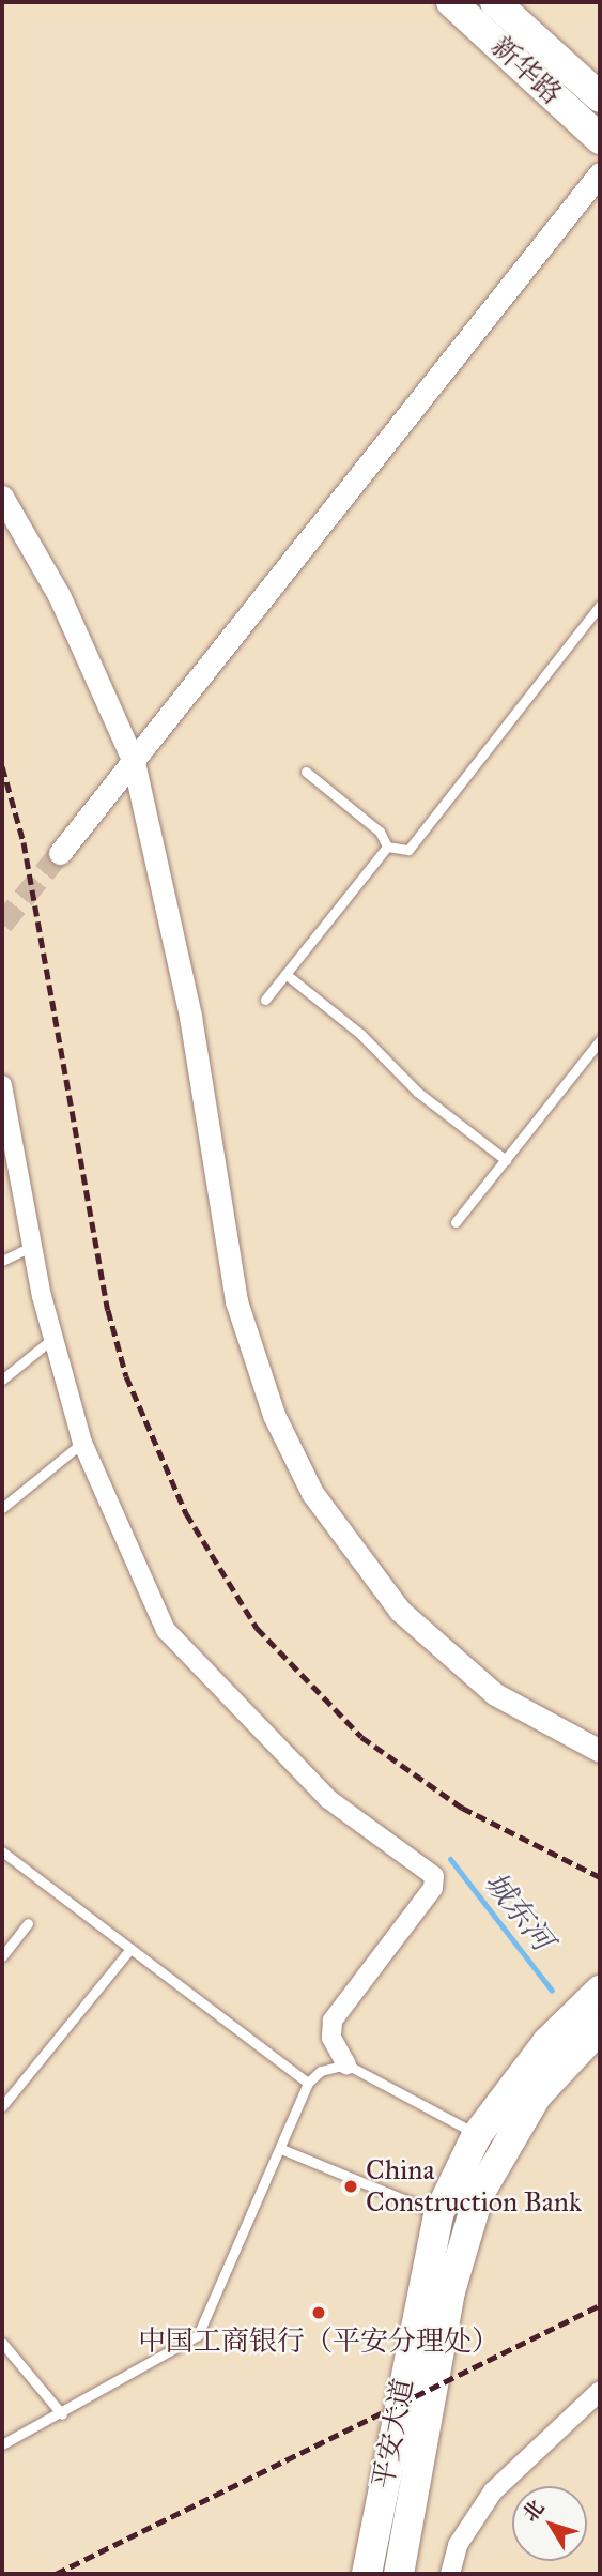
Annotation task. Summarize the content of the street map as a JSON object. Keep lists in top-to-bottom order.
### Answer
{
  "streets": {
    "main road": ["新华路", "平安大道"]
  },
  "water": ["城东河"],
  "places": ["China Construction Bank", "中国工商银行（平安分理处）"],
  "north": "top left"
}
